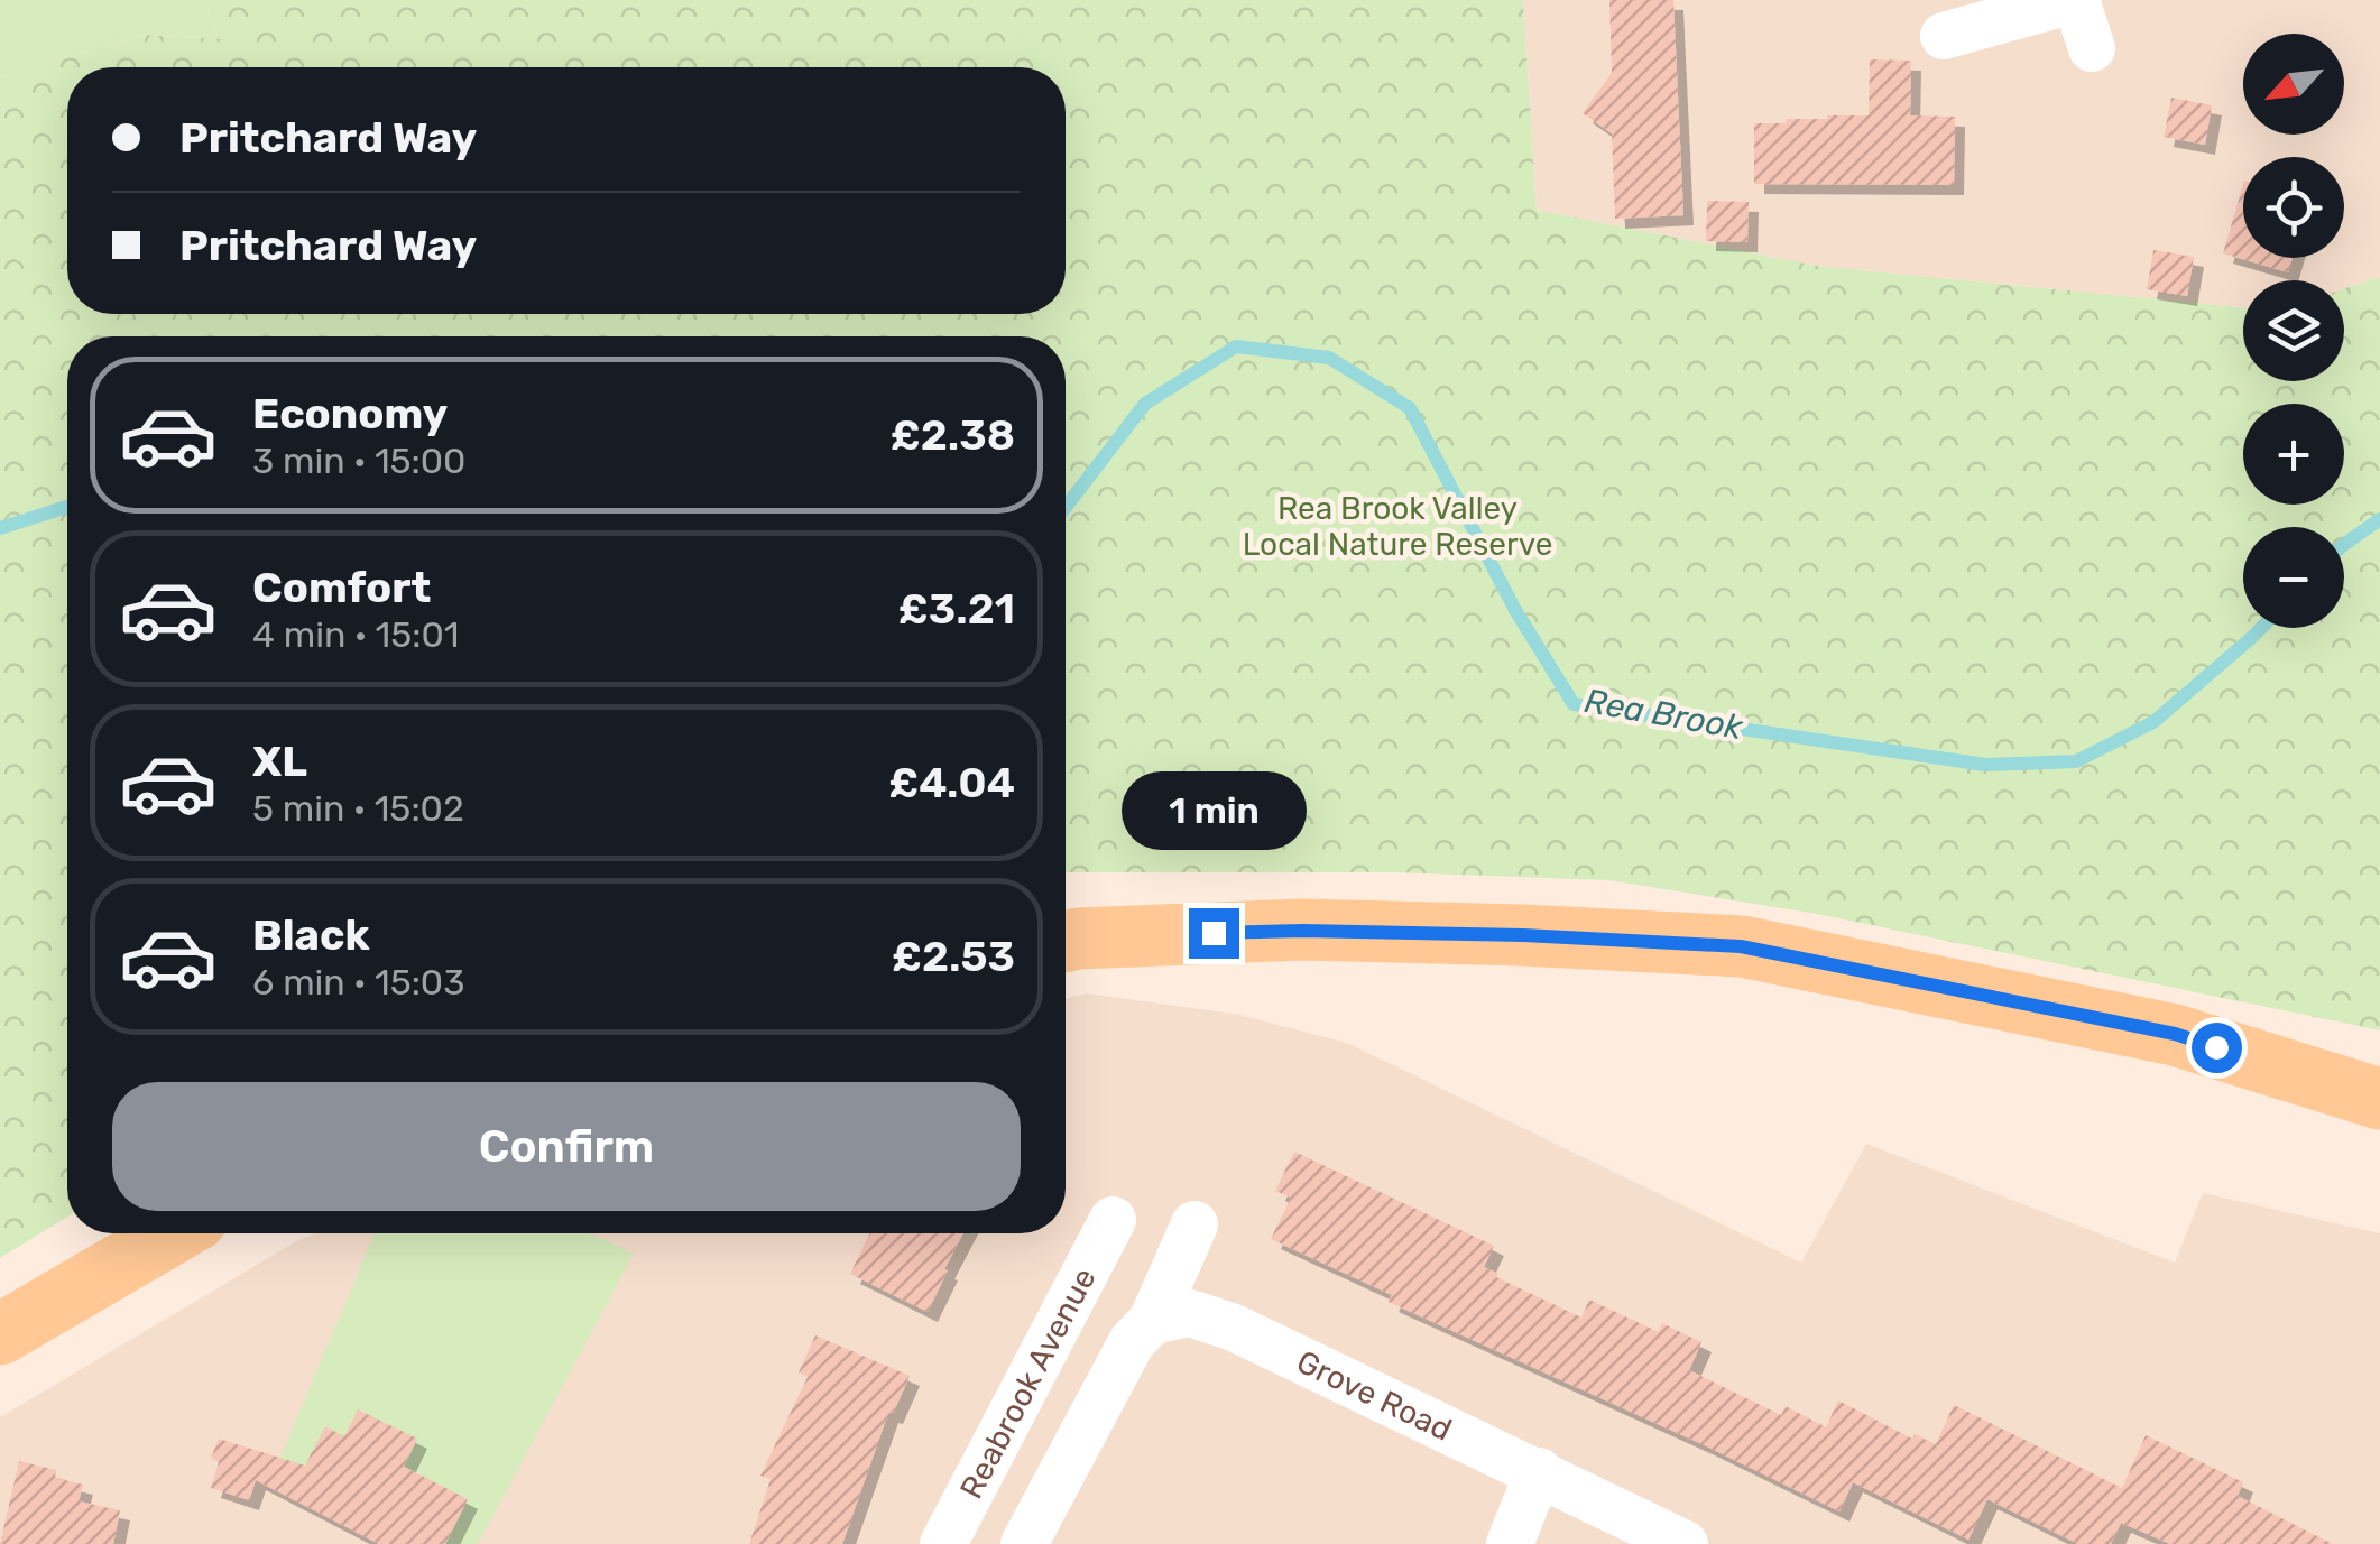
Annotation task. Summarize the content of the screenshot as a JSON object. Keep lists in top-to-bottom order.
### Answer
{
  "streets": {
    "street": ["Reabrook Avenue", "Grove Road"]
  },
  "water": ["Rea Brook"],
  "parks": ["Rea Brook Valley Local Nature Reserve"],
  "north": "bottom left",
  "page": {
    "map_buttons": ["+", "−"],
    "banner": ["Pritchard Way", "Pritchard Way"],
    "list": [
      {
        "name": "Economy",
        "note": "3 min · 15:00",
        "value": "£2.38"
      },
      {
        "name": "Comfort",
        "note": "4 min · 15:01",
        "value": "£3.21"
      },
      {
        "name": "XL",
        "note": "5 min · 15:02",
        "value": "£4.04"
      },
      {
        "name": "Black",
        "note": "6 min · 15:03",
        "value": "£2.53"
      }
    ],
    "bubble": "1 min",
    "buttons": "Confirm"
  }
}
